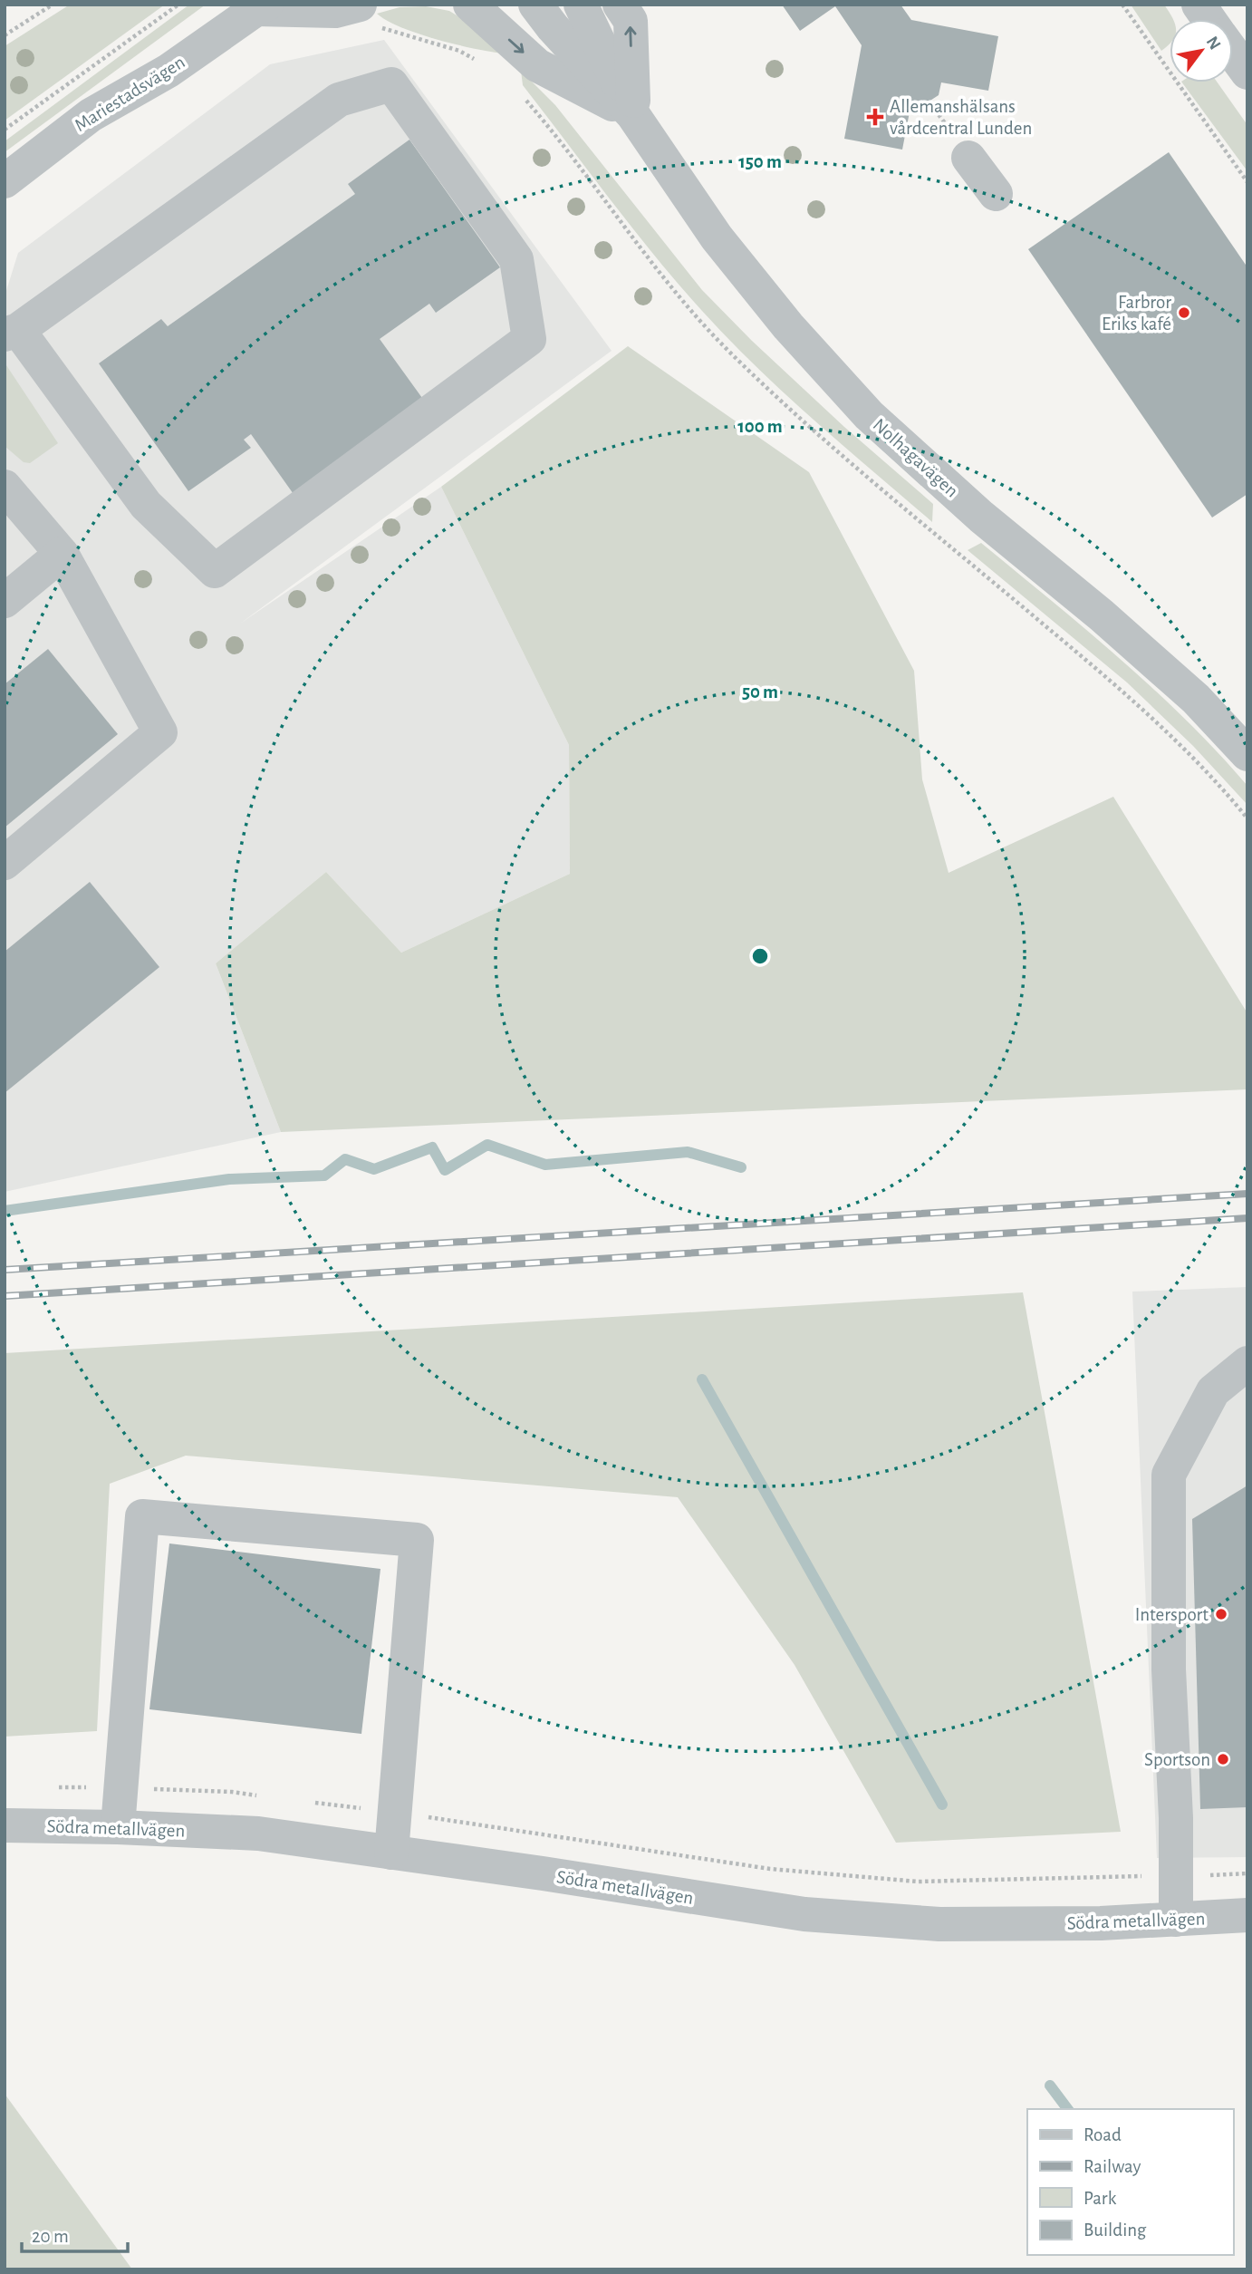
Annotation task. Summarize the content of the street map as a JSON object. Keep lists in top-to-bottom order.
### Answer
{
  "streets": {
    "street": ["Mariestadsvägen", "Nolhagavägen", "Södra metallvägen"]
  },
  "places": {
    "health": ["Allemanshälsans vårdcentral Lunden"],
    "other": ["Farbror Eriks kafé", "Intersport", "Sportson"]
  },
  "legend": [
    "Road",
    "Railway",
    "Park",
    "Building"
  ],
  "scale_bar": "20 m",
  "north": "top right",
  "rings": ["150 m", "100 m", "50 m"]
}
